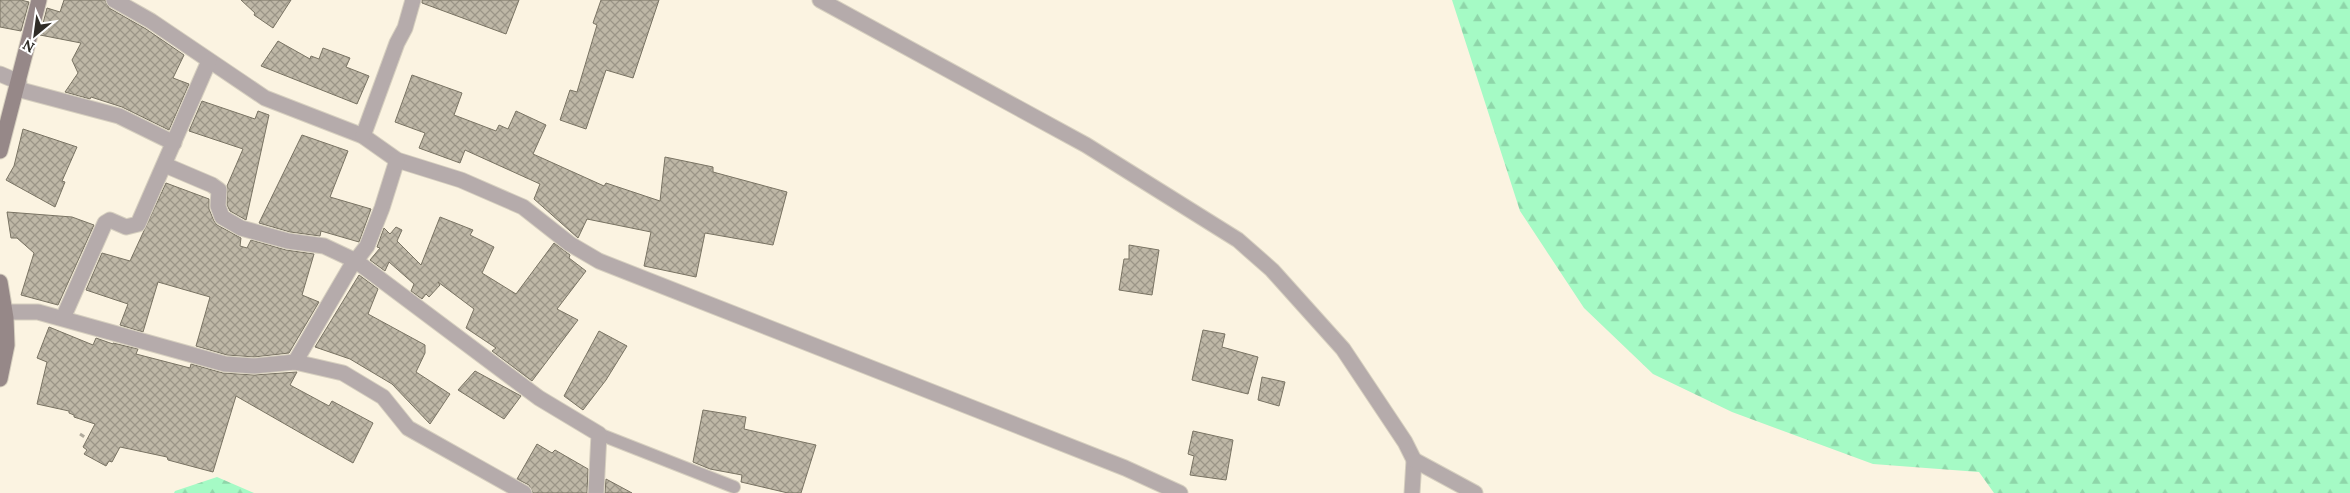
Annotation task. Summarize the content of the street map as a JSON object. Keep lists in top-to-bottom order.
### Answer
{
  "north": "bottom left"
}
